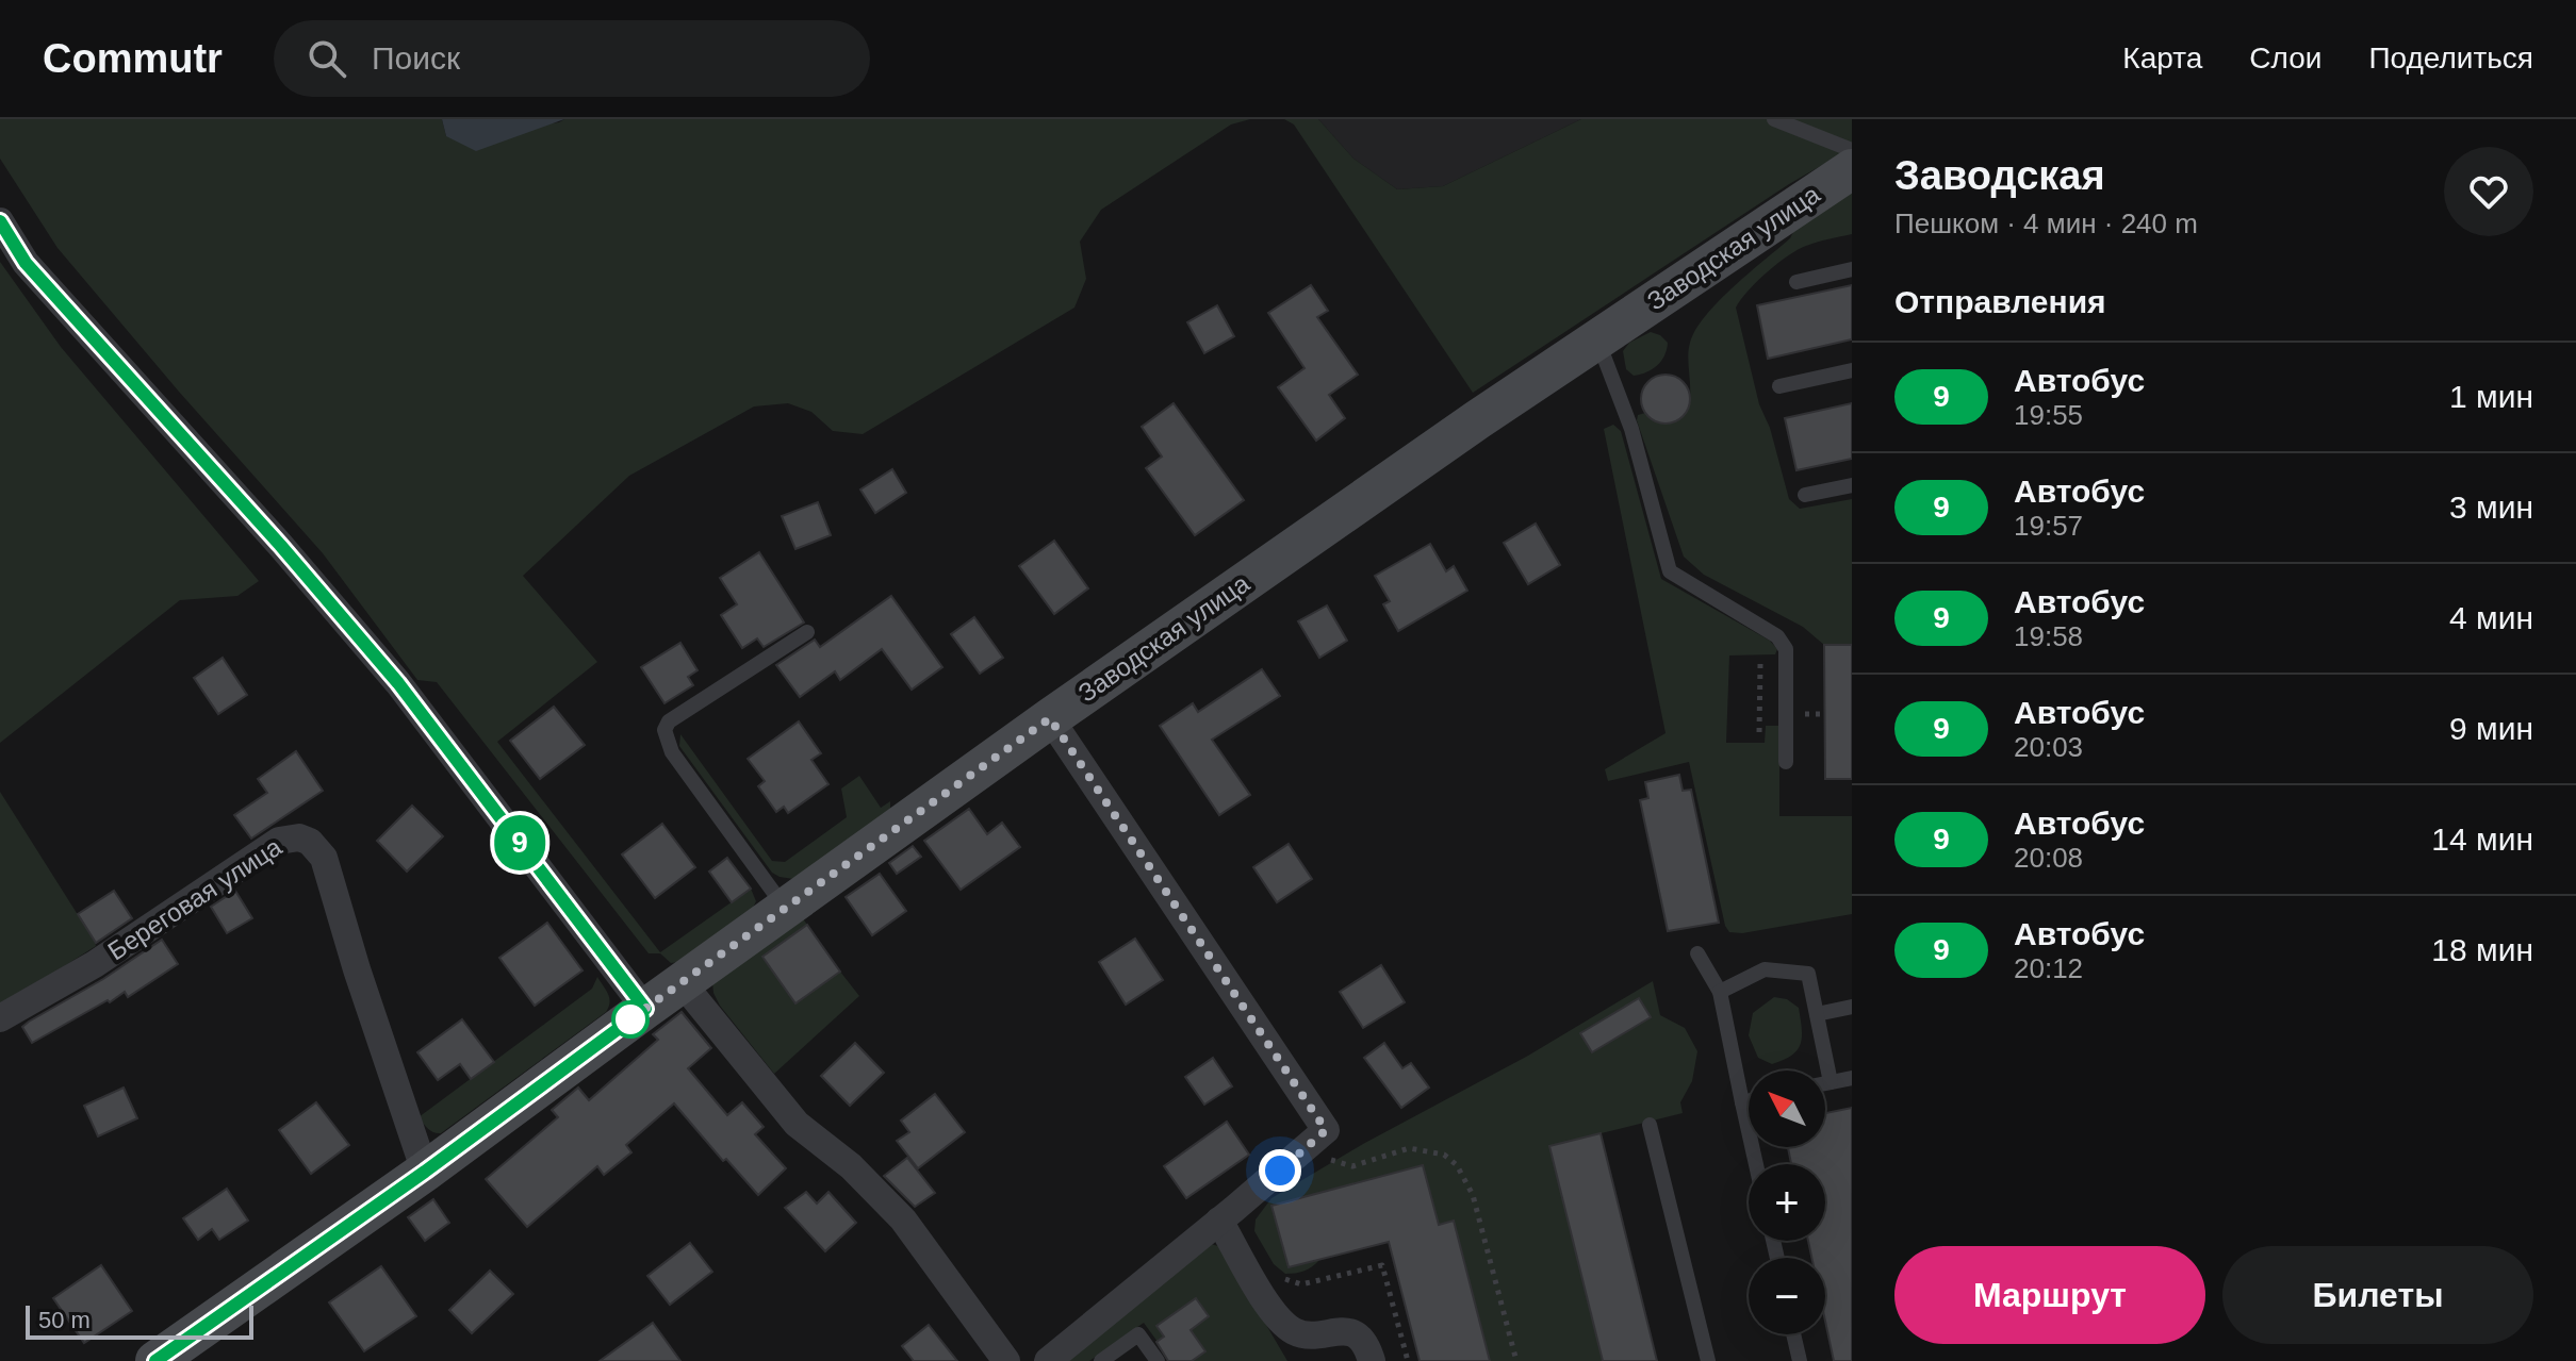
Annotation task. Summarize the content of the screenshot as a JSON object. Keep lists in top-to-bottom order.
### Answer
{
  "streets": {
    "street": ["Заводская улица", "Береговая улица"]
  },
  "crossings": [
    ["Заводская улица", "Береговая улица"]
  ],
  "lines": ["bus line 9"],
  "scale_bar": "50 m",
  "north": "top left",
  "page": {
    "header": "Commutr",
    "search": "Поиск",
    "nav": ["Карта", "Слои", "Поделиться"],
    "on_map": "9",
    "heading": [
      ["Заводская", "Пешком · 4 мин · 240 m"],
      "Отправления"
    ],
    "list": [
      {
        "mark": "9",
        "name": "Автобус",
        "note": "19:55",
        "value": "1 мин"
      },
      {
        "mark": "9",
        "name": "Автобус",
        "note": "19:57",
        "value": "3 мин"
      },
      {
        "mark": "9",
        "name": "Автобус",
        "note": "19:58",
        "value": "4 мин"
      },
      {
        "mark": "9",
        "name": "Автобус",
        "note": "20:03",
        "value": "9 мин"
      },
      {
        "mark": "9",
        "name": "Автобус",
        "note": "20:08",
        "value": "14 мин"
      },
      {
        "mark": "9",
        "name": "Автобус",
        "note": "20:12",
        "value": "18 мин"
      }
    ],
    "map_buttons": ["+", "−"],
    "buttons": ["Маршрут", "Билеты"],
    "scale": "50 m"
  }
}
